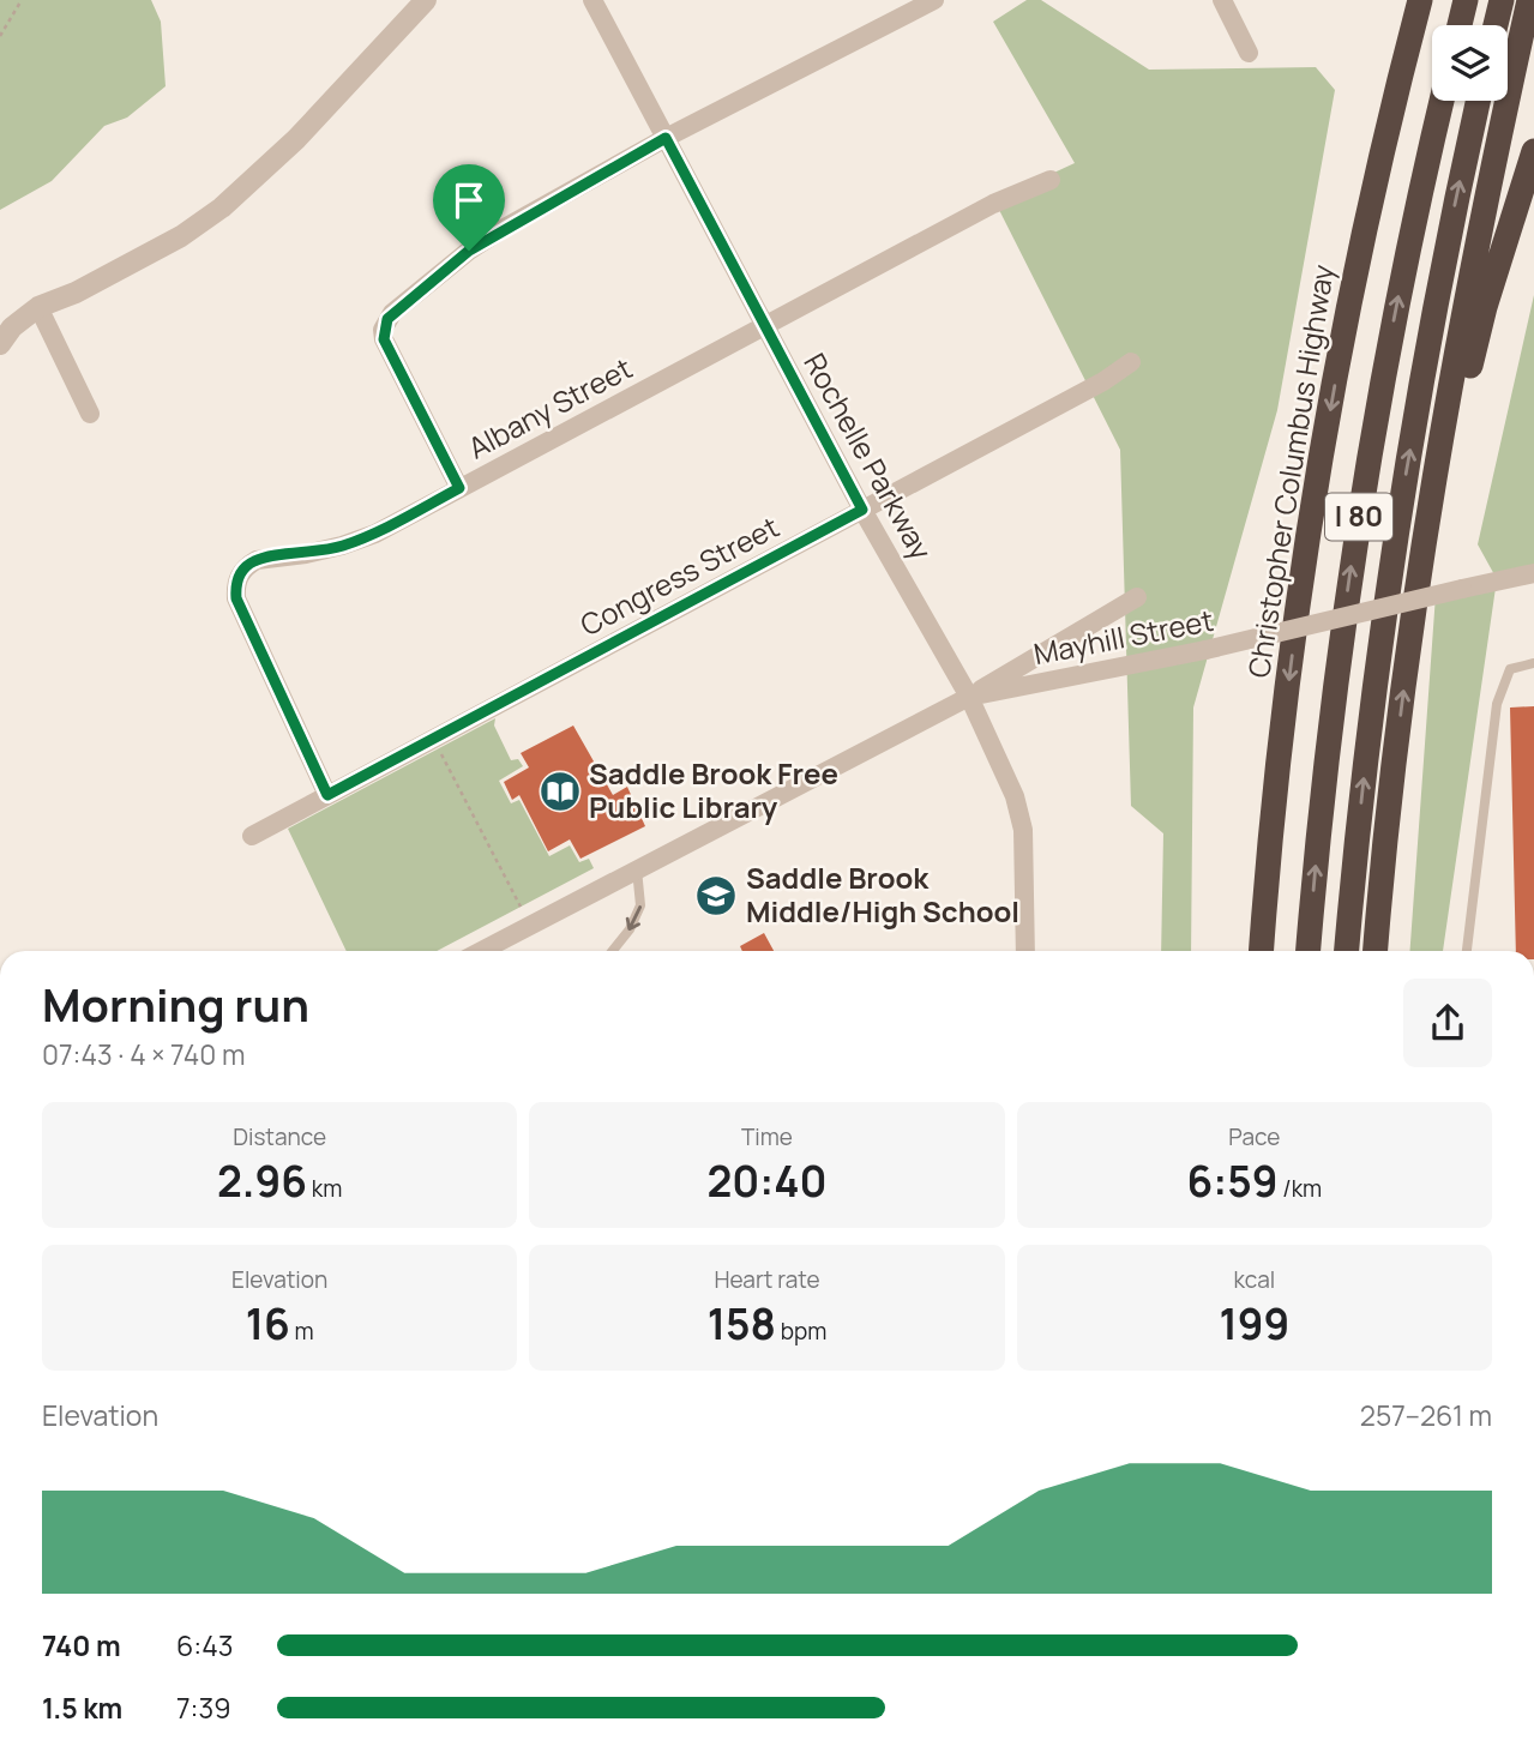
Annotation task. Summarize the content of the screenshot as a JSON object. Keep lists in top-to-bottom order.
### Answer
{
  "streets": {
    "highway": ["Christopher Columbus Highway", "I 80"],
    "street": [
      "Albany Street",
      "Rochelle Parkway",
      "Congress Street",
      "Mayhill Street"
    ]
  },
  "crossings": [
    ["Albany Street", "Rochelle Parkway"],
    ["Albany Street", "Congress Street"],
    ["Rochelle Parkway", "Congress Street"],
    ["Rochelle Parkway", "Mayhill Street"]
  ],
  "places": {
    "library": ["Saddle Brook Free Public Library"],
    "school or university": ["Saddle Brook Middle/High School"]
  },
  "page": {
    "heading": ["Morning run", "07:43 · 4 × 740 m"],
    "stats": [
      ["Distance", "2.96 km"],
      ["Time", "20:40"],
      ["Pace", "6:59 /km"],
      ["Elevation", "16 m"],
      ["Heart rate", "158 bpm"],
      ["kcal", "199"]
    ],
    "chart": ["Elevation", "257–261 m"],
    "list": [
      {
        "name": "740 m",
        "note": "6:43"
      },
      {
        "name": "1.5 km",
        "note": "7:39"
      }
    ]
  }
}
